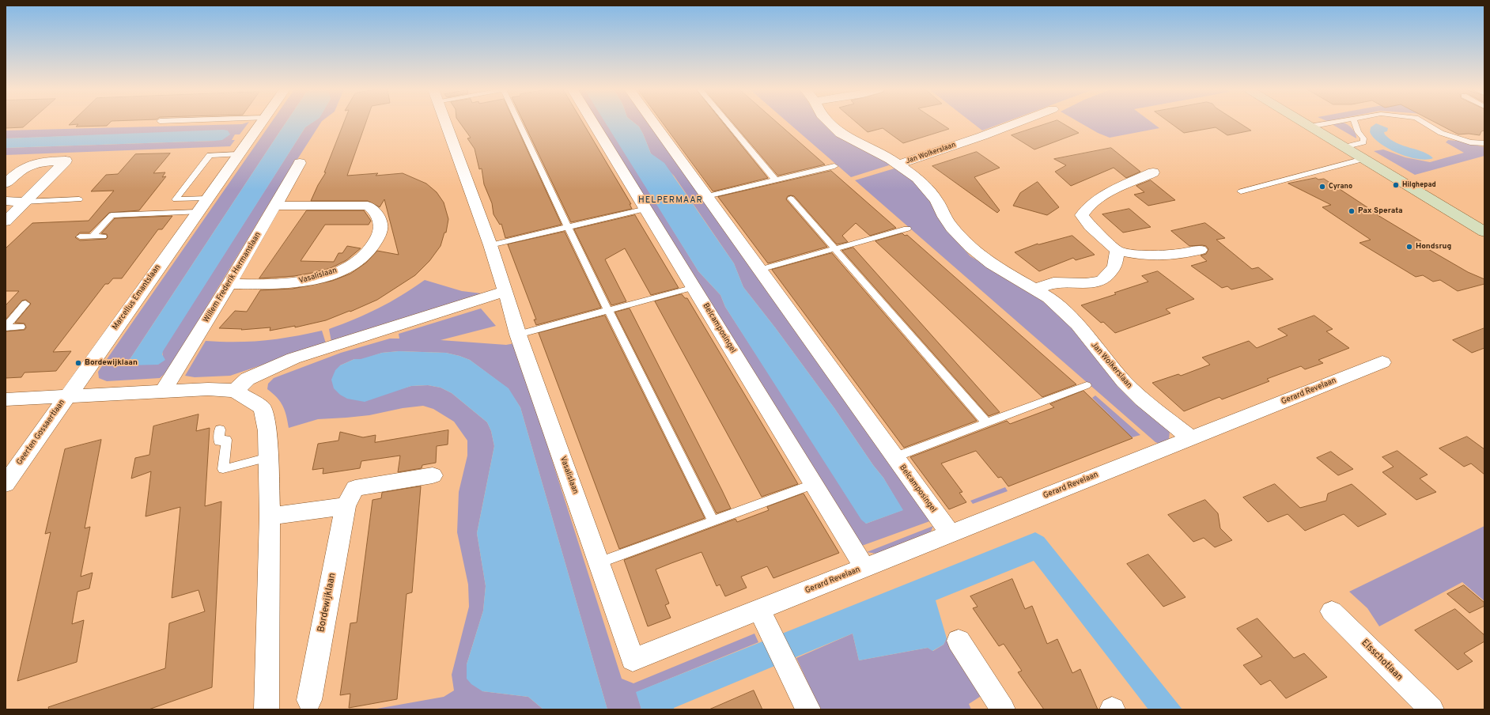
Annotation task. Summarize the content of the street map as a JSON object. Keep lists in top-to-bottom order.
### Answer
{
  "streets": {
    "street": [
      "Jan Wolkerslaan",
      "Vasalislaan",
      "Willem Frederik Hermanslaan",
      "Marcellus Emantslaan",
      "Belcamposingel",
      "Gerard Revelaan",
      "Geerten Gossaertlaan",
      "Bordewijklaan",
      "Elsschotlaan"
    ]
  },
  "crossings": [
    ["Jan Wolkerslaan", "Gerard Revelaan"],
    ["Vasalislaan", "Willem Frederik Hermanslaan"],
    ["Vasalislaan", "Gerard Revelaan"],
    ["Marcellus Emantslaan", "Geerten Gossaertlaan"],
    ["Belcamposingel", "Gerard Revelaan"]
  ],
  "districts": ["HELPERMAAR"],
  "places": [
    "Hilghepad",
    "Cyrano",
    "Pax Sperata",
    "Hondsrug",
    "Bordewijklaan"
  ]
}
